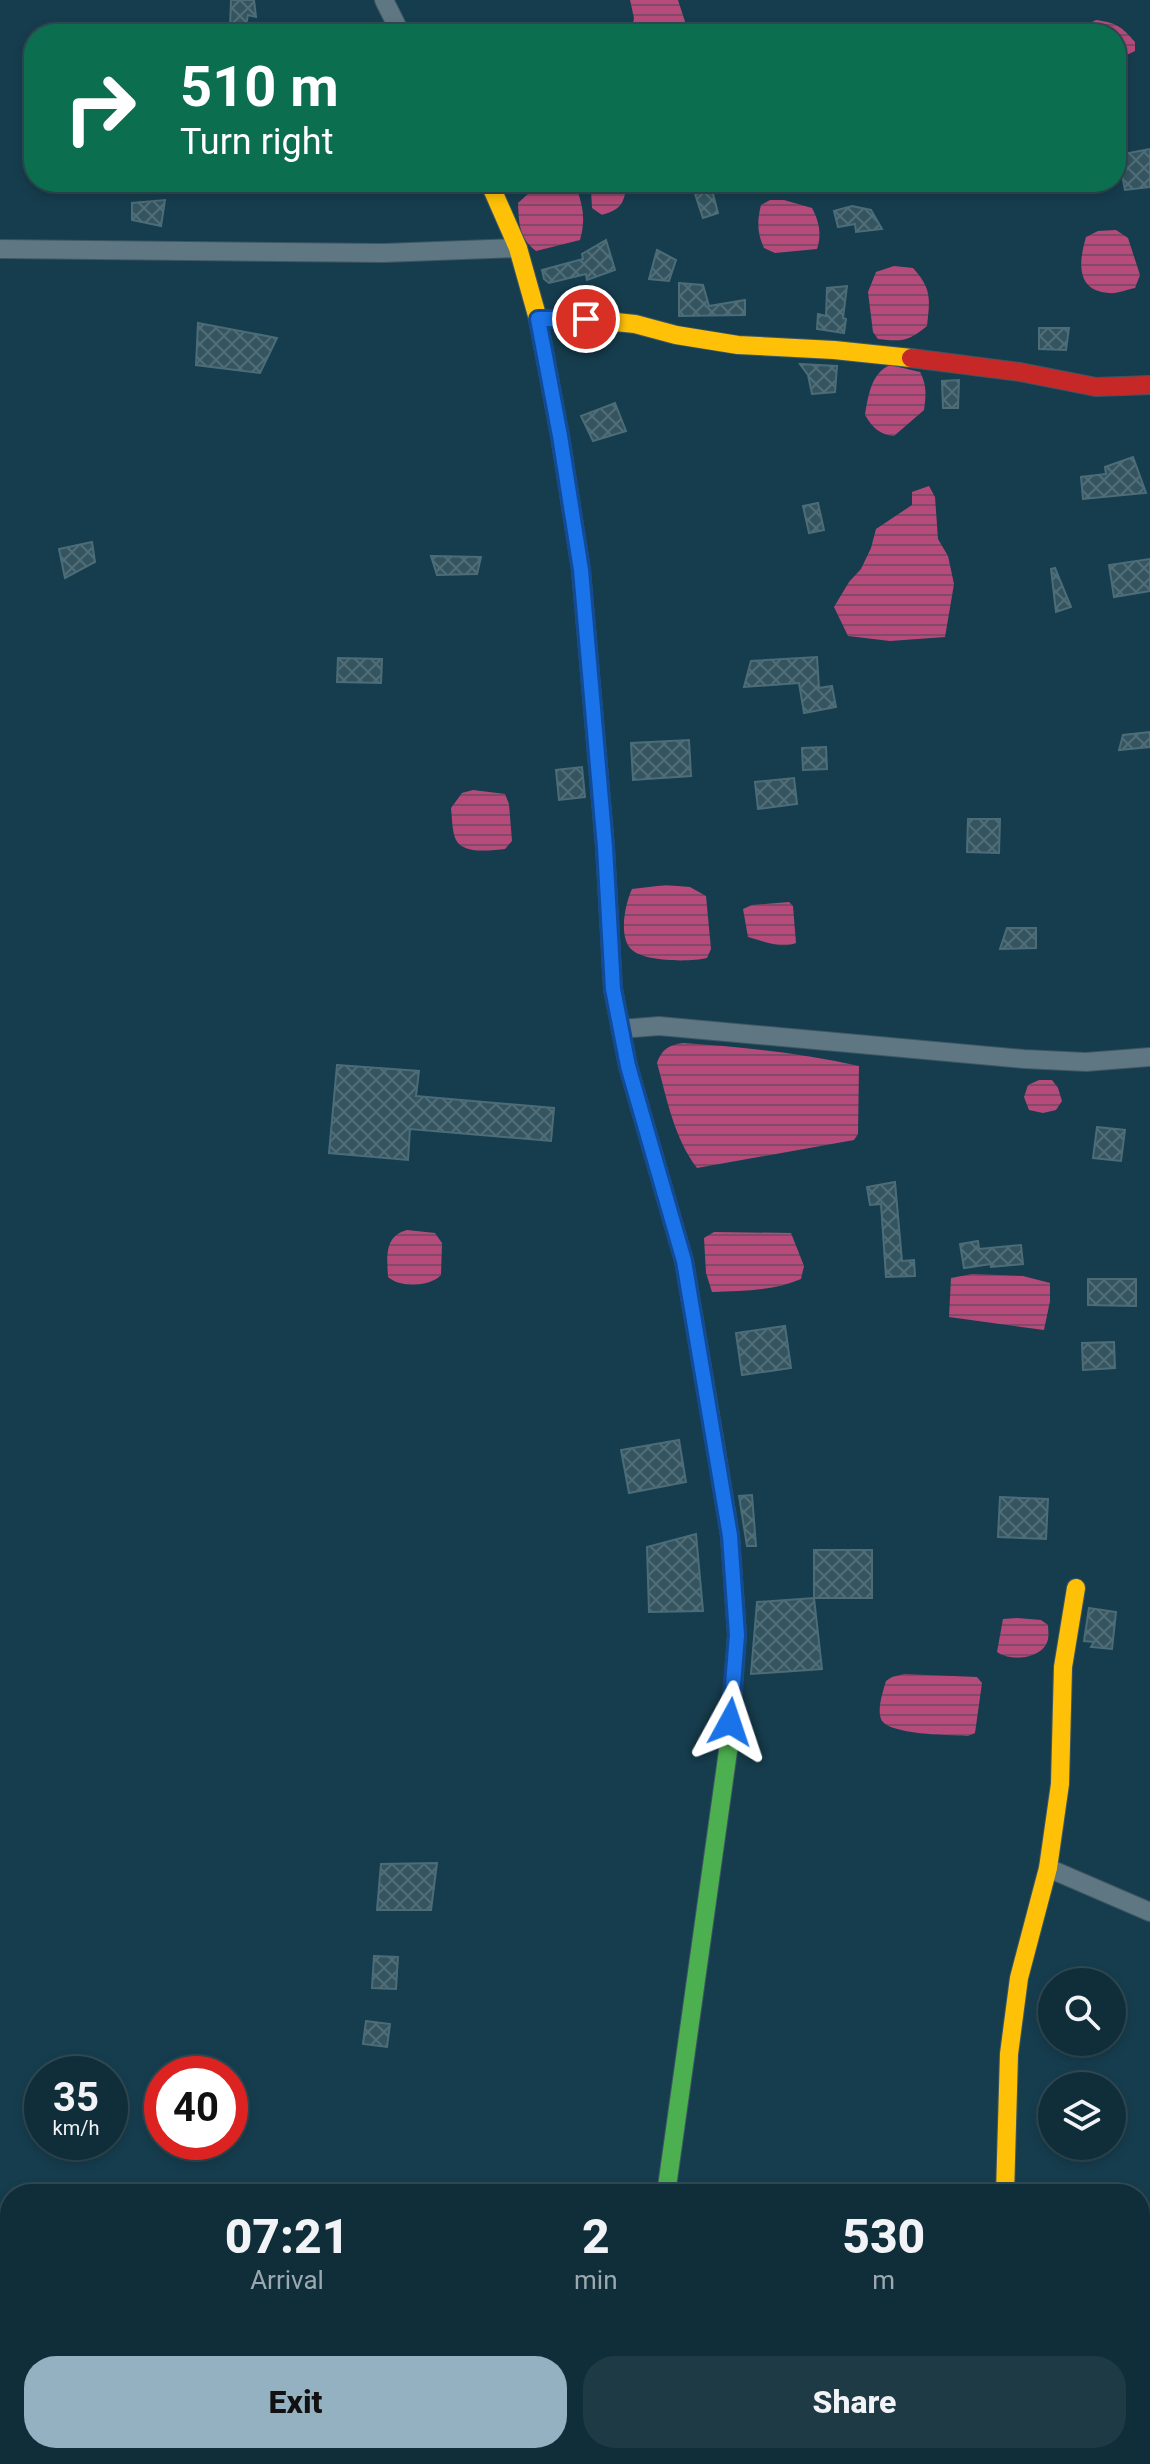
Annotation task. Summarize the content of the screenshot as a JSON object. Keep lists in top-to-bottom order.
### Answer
{
  "page": {
    "turn": ["510 m", "Turn right"],
    "speed": "35 km/h",
    "limit": "40",
    "eta": [
      "07:21",
      "Arrival",
      "2",
      "min",
      "530",
      "m"
    ],
    "buttons": ["Exit", "Share"]
  }
}
